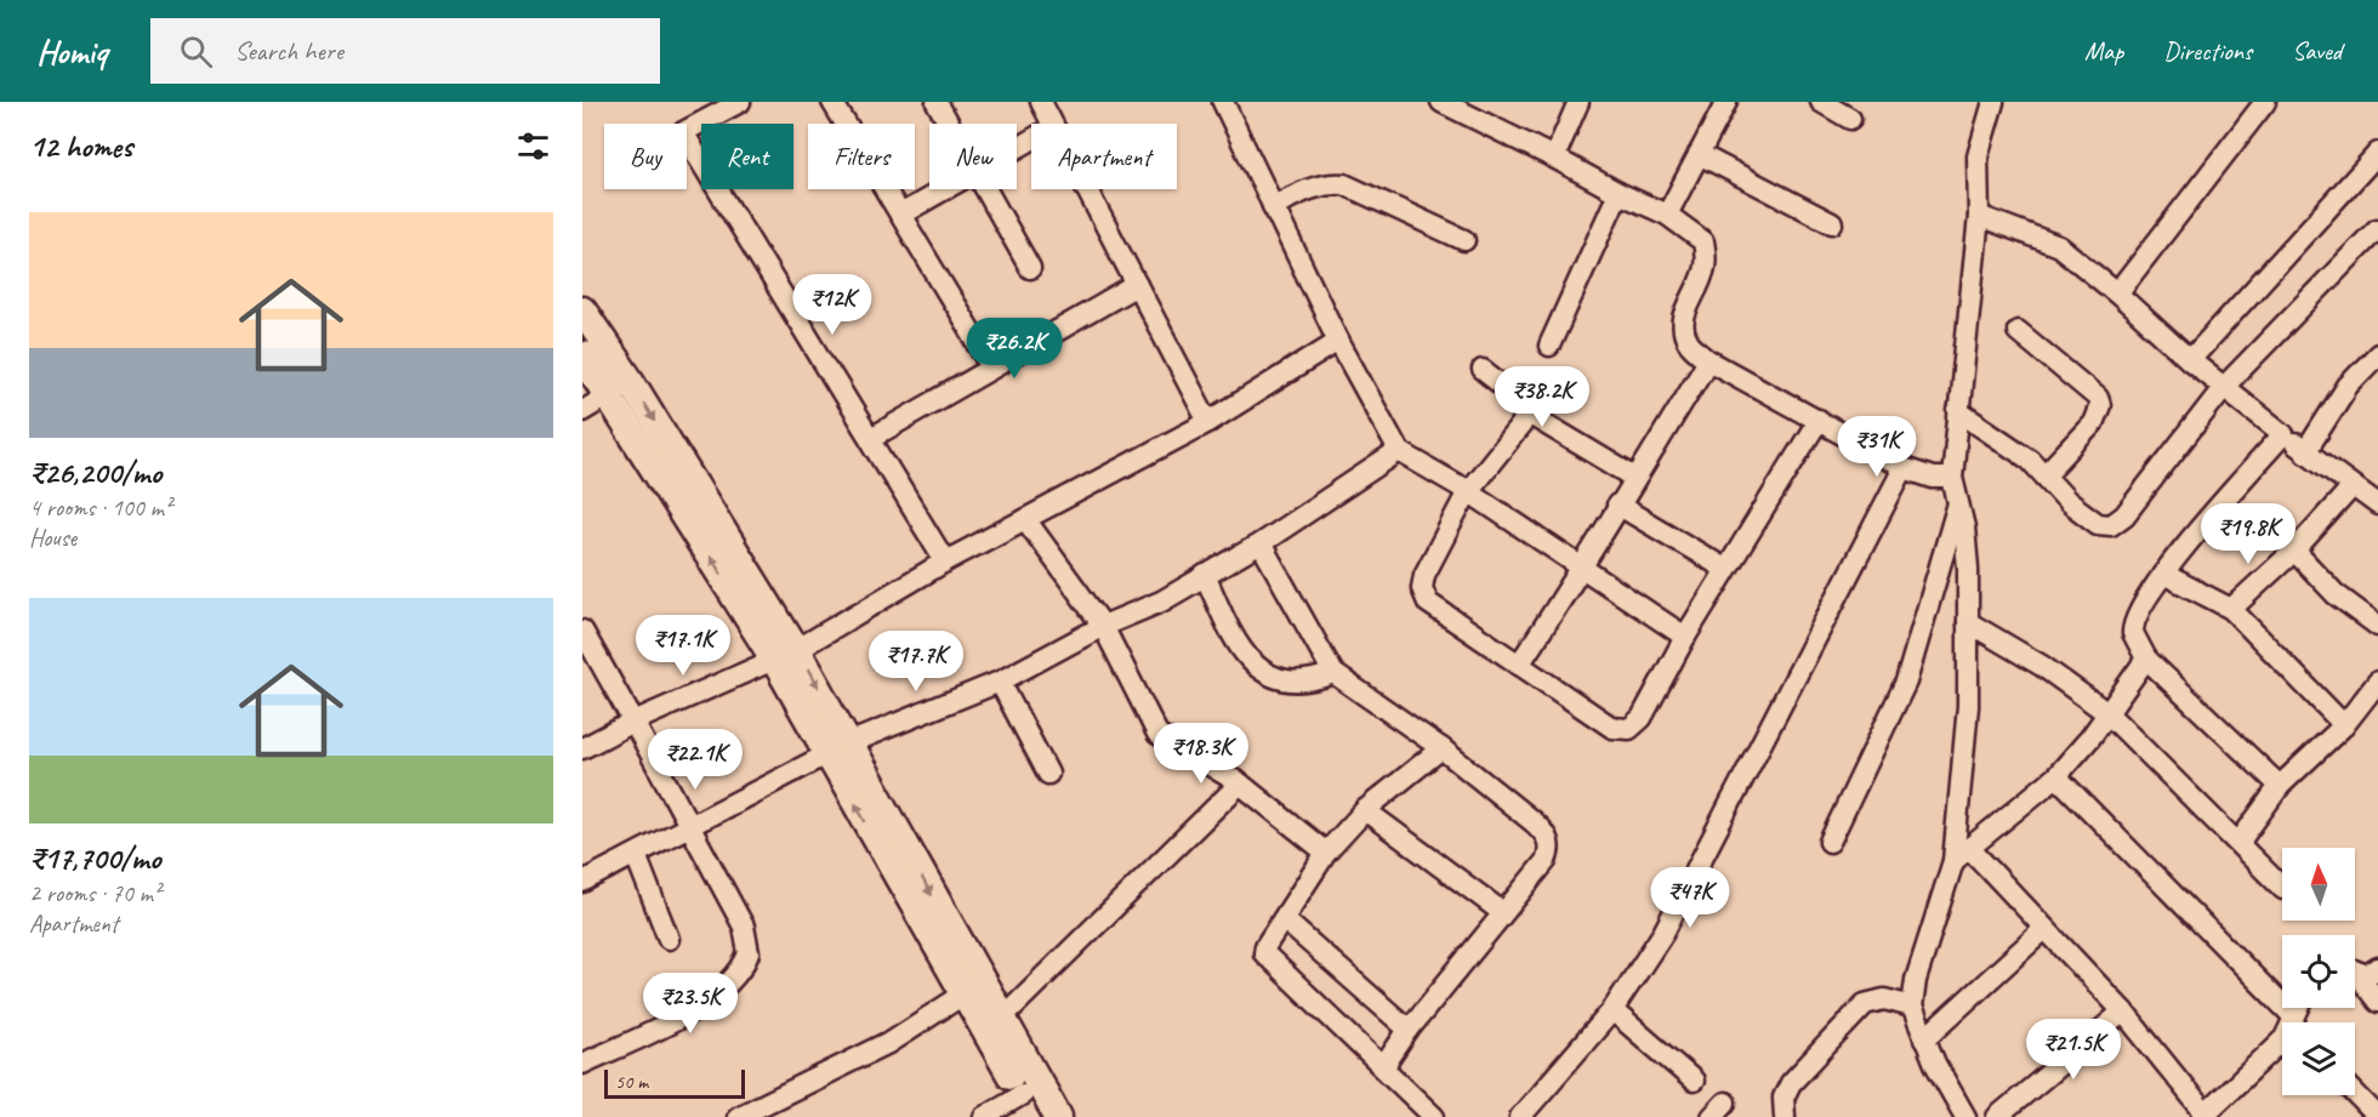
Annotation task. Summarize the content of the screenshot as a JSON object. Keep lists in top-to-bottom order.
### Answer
{
  "scale_bar": "50 m",
  "north": "top",
  "page": {
    "header": "Homiq",
    "search": "Search here",
    "nav": ["Map", "Directions", "Saved"],
    "heading": "12 homes",
    "chip": [
      "Buy",
      "Rent",
      "Filters",
      "New",
      "Apartment"
    ],
    "list": [
      {
        "name": "₹26,200/mo",
        "note": "4 rooms · 100 m² · House"
      },
      {
        "name": "₹17,700/mo",
        "note": "2 rooms · 70 m² · Apartment"
      }
    ],
    "price": [
      "₹12K",
      "₹26.2K",
      "₹38.2K",
      "₹31K",
      "₹19.8K",
      "₹17.1K",
      "₹17.7K",
      "₹18.3K",
      "₹22.1K",
      "₹47K",
      "₹23.5K",
      "₹21.5K"
    ],
    "scale": "50 m"
  }
}
